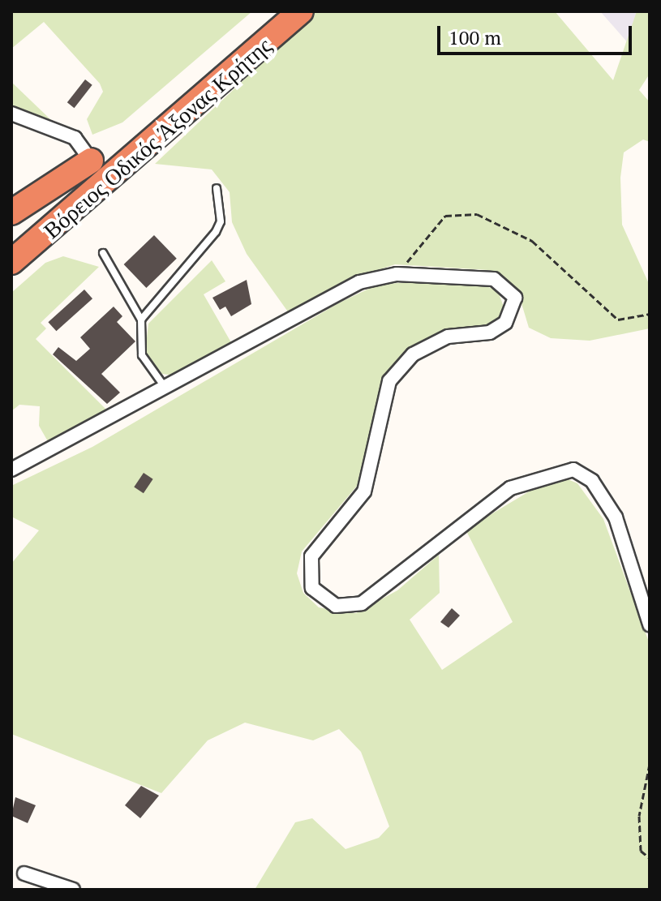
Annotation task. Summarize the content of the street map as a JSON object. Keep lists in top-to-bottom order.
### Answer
{
  "streets": {
    "highway": ["Βόρειος Οδικός Άξονας Κρήτης"]
  },
  "scale_bar": "100 m"
}
